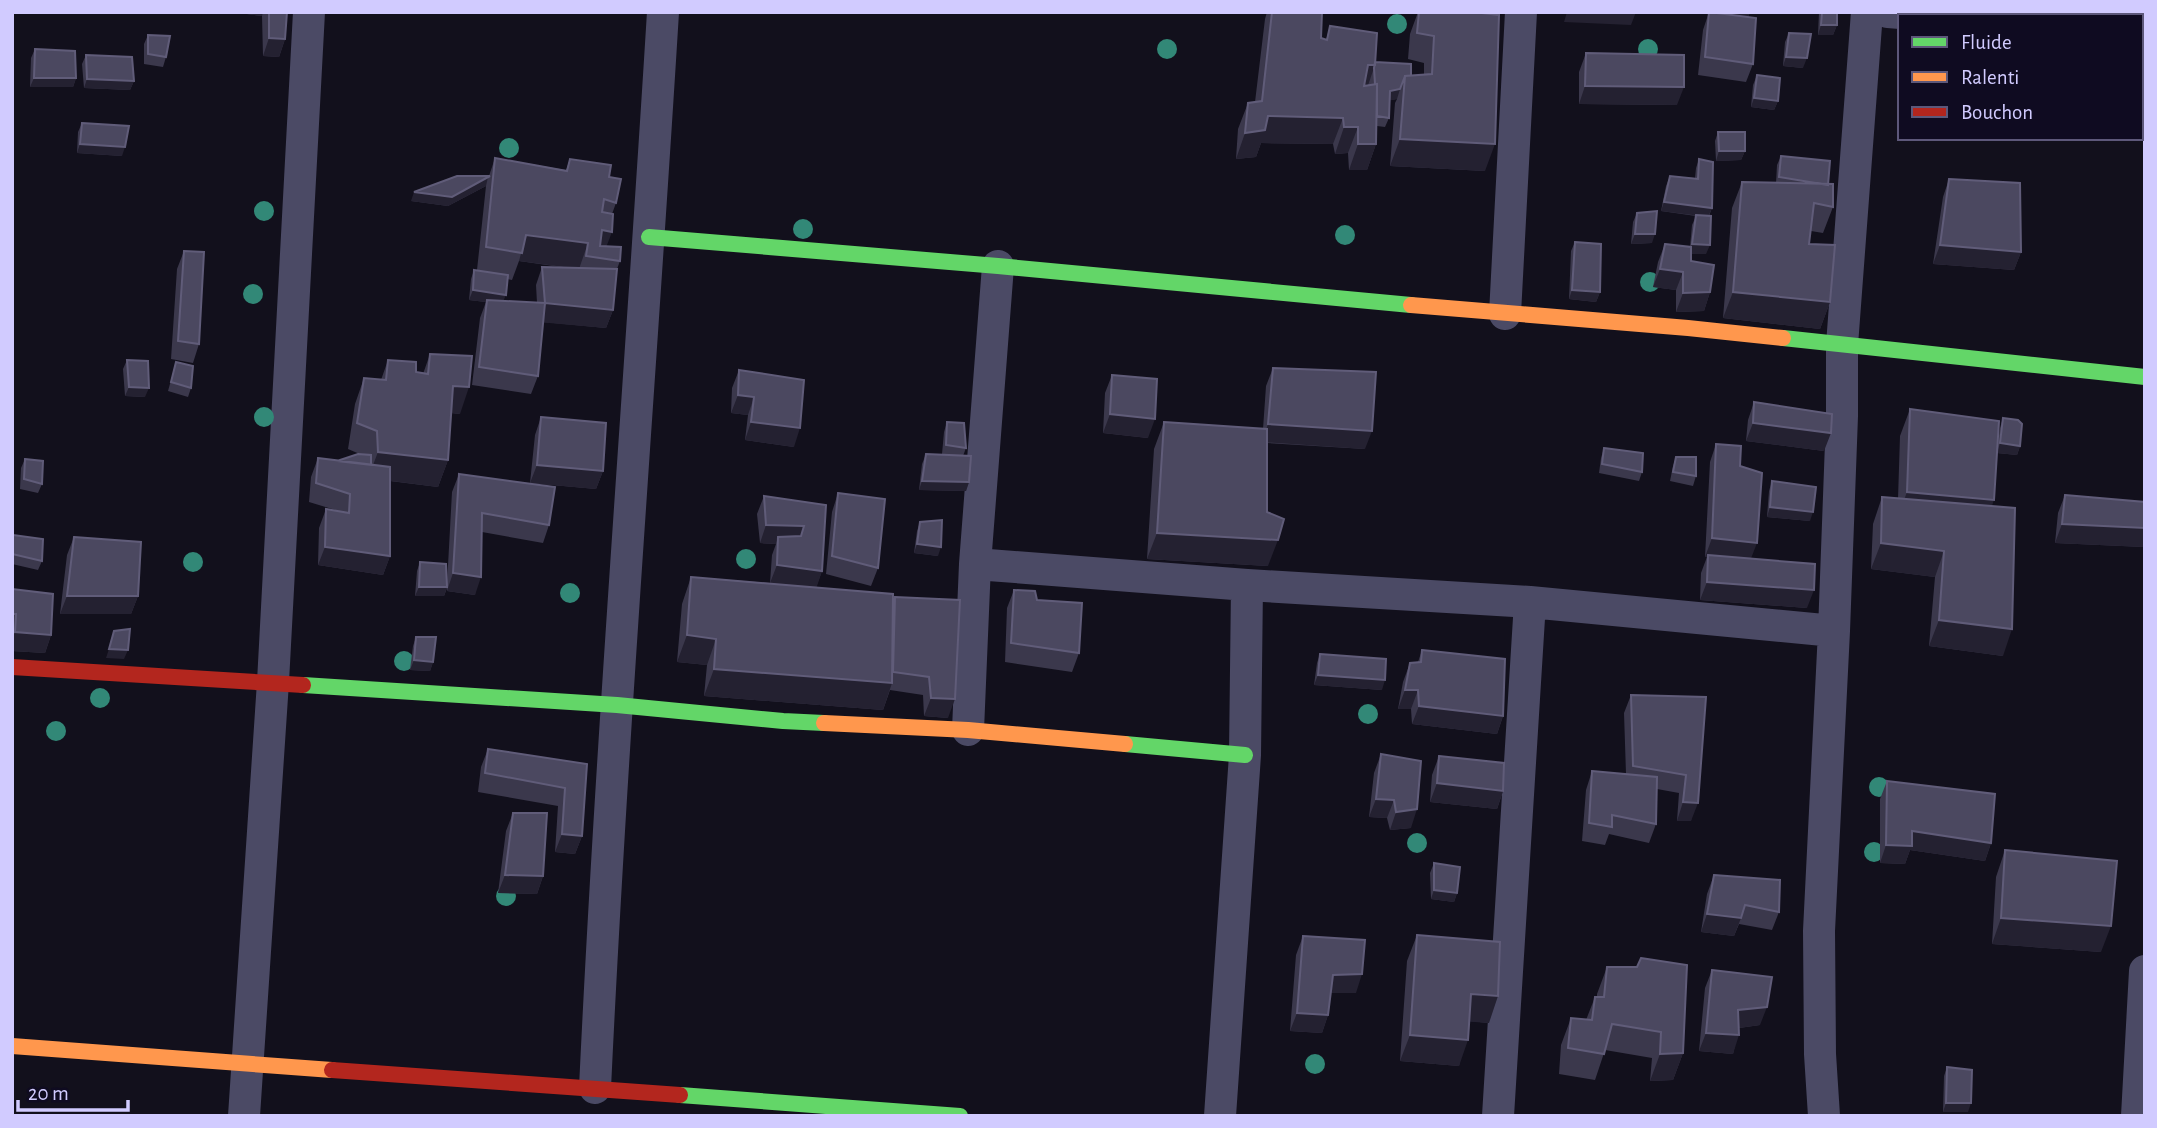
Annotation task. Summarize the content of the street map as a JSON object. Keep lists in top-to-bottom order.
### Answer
{
  "legend": ["Fluide", "Ralenti", "Bouchon"],
  "scale_bar": "20 m"
}
